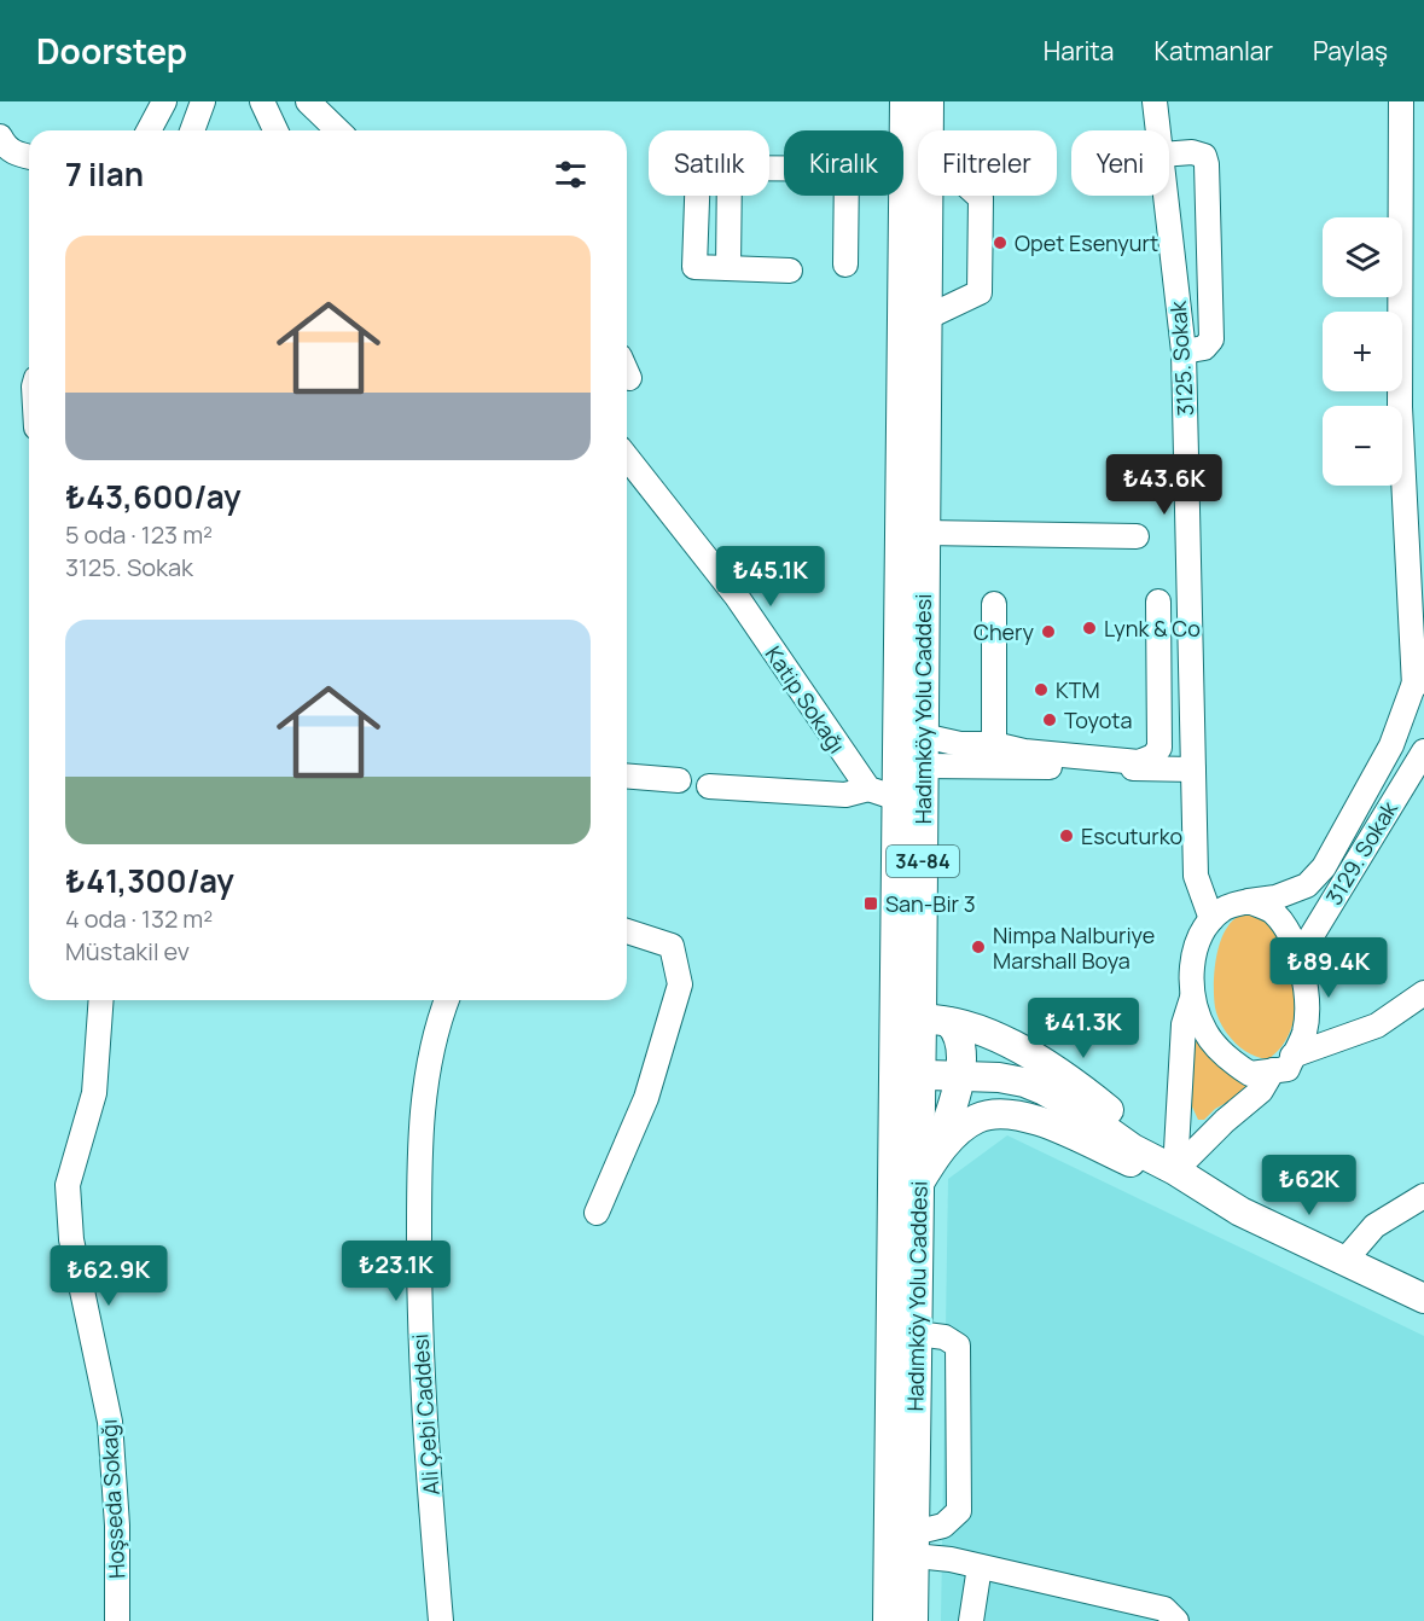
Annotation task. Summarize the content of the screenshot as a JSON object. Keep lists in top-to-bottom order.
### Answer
{
  "streets": {
    "main road": ["Hadımköy Yolu Caddesi", "34-84"],
    "street": [
      "3125. Sokak",
      "Katip Sokağı",
      "3129. Sokak",
      "Ali Çebi Caddesi",
      "Hoşseda Sokağı"
    ]
  },
  "crossings": [
    ["3125. Sokak", "3129. Sokak"]
  ],
  "places": {
    "other": [
      "Opet Esenyurt",
      "Lynk & Co",
      "Chery",
      "KTM",
      "Toyota",
      "Escuturko",
      "Nimpa Nalburiye Marshall Boya"
    ],
    "transit": ["San-Bir 3"]
  },
  "page": {
    "header": "Doorstep",
    "nav": ["Harita", "Katmanlar", "Paylaş"],
    "chip": [
      "Satılık",
      "Kiralık",
      "Filtreler",
      "Yeni"
    ],
    "heading": "7 ilan",
    "map_buttons": ["+", "−"],
    "list": [
      {
        "name": "₺43,600/ay",
        "note": "5 oda · 123 m² · 3125. Sokak"
      },
      {
        "name": "₺41,300/ay",
        "note": "4 oda · 132 m² · Müstakil ev"
      }
    ],
    "price": [
      "₺43.6K",
      "₺45.1K",
      "₺89.4K",
      "₺41.3K",
      "₺62K",
      "₺23.1K",
      "₺62.9K"
    ]
  }
}
